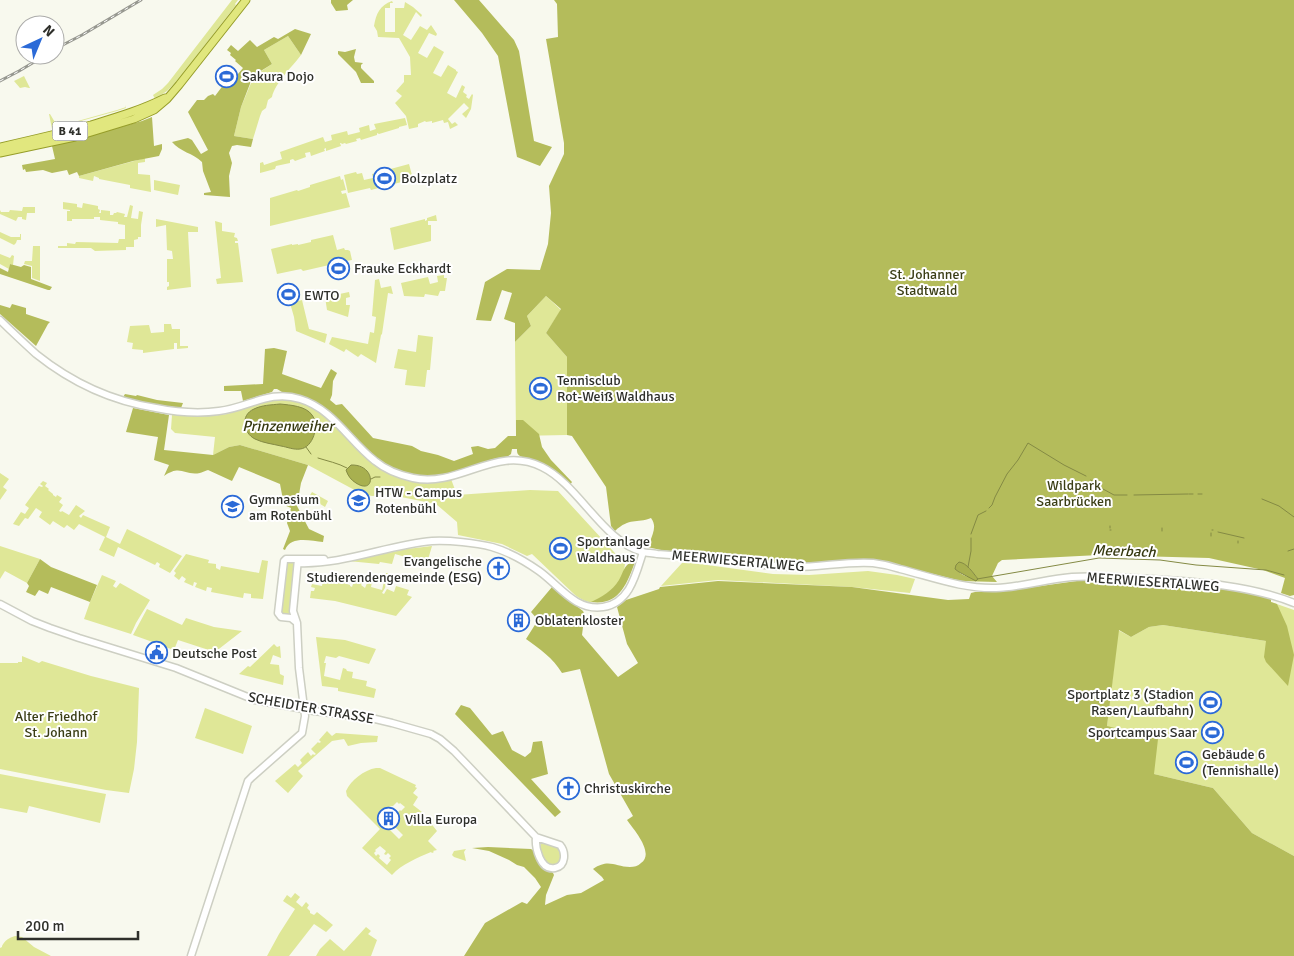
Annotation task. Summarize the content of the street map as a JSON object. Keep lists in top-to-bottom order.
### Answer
{
  "streets": {
    "main road": ["B 41", "MEERWIESERTALWEG", "SCHEIDTER STRASSE"]
  },
  "water": ["Prinzenweiher", "Meerbach"],
  "parks": ["St. Johanner Stadtwald", "Wildpark Saarbrücken", "Alter Friedhof St. Johann"],
  "places": {
    "sports": [
      "Sakura Dojo",
      "Bolzplatz",
      "Frauke Eckhardt",
      "EWTO",
      "Tennisclub Rot-Weiß Waldhaus",
      "Sportanlage Waldhaus",
      "Sportplatz 3 (Stadion Rasen/Laufbahn)",
      "Sportcampus Saar",
      "Gebäude 6 (Tennishalle)"
    ],
    "school or university": ["HTW - Campus Rotenbühl", "Gymnasium am Rotenbühl"],
    "church": ["Evangelische Studierendengemeinde (ESG)", "Christuskirche"],
    "building": ["Oblatenkloster", "Villa Europa"],
    "public building": ["Deutsche Post"]
  },
  "scale_bar": "200 m",
  "north": "top right"
}
